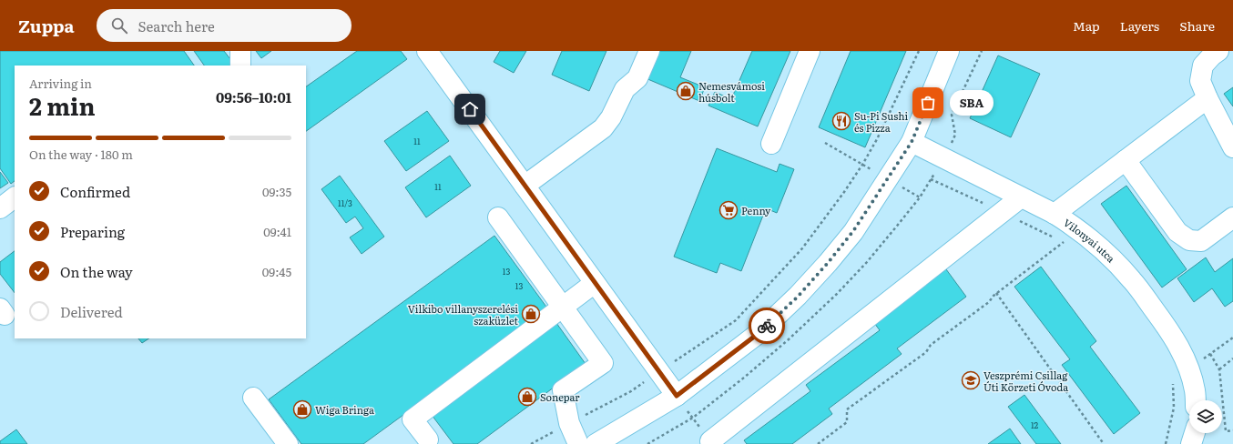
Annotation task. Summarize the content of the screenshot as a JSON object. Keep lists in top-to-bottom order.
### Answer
{
  "streets": {
    "street": ["Vilonyai utca"]
  },
  "places": {
    "shop": [
      "Nemesvámosi húsbolt",
      "Vilkibo villanyszerelési szaküzlet",
      "Sonepar",
      "Wiga Bringa"
    ],
    "other": ["SBA"],
    "restaurant": ["Su-Pi Sushi és Pizza"],
    "supermarket": ["Penny"],
    "school or university": ["Veszprémi Csillag Úti Körzeti Óvoda"]
  },
  "house_numbers": [
    "11",
    "11",
    "11/3",
    "13",
    "13",
    "12"
  ],
  "page": {
    "header": "Zuppa",
    "search": "Search here",
    "nav": ["Map", "Layers", "Share"],
    "heading": ["2 min", "Arriving in", "09:56–10:01"],
    "bubble": "SBA",
    "bar": "On the way · 180 m",
    "list": [
      ["Confirmed", "09:35"],
      ["Preparing", "09:41"],
      ["On the way", "09:45"],
      "Delivered"
    ]
  }
}
